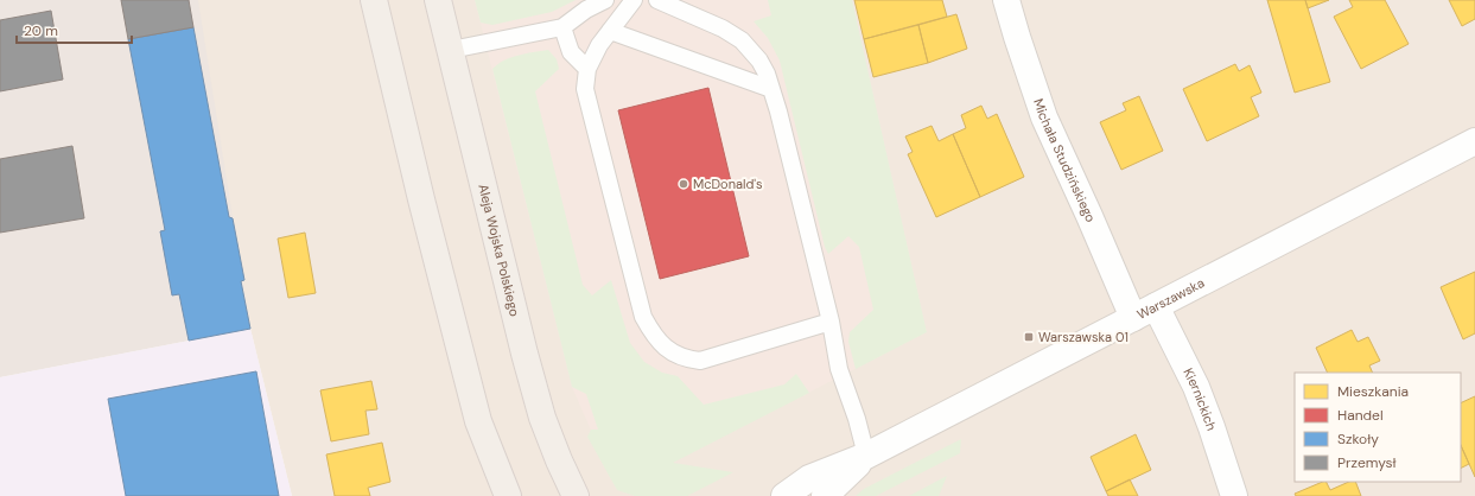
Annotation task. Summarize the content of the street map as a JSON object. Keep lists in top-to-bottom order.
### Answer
{
  "streets": {
    "main road": [
      "Michała Studzińskiego",
      "Aleja Wojska Polskiego",
      "Warszawska",
      "Kiernickich"
    ]
  },
  "crossings": [
    ["Michała Studzińskiego", "Warszawska"],
    ["Warszawska", "Kiernickich"]
  ],
  "places": {
    "other": ["McDonald's"],
    "transit": ["Warszawska 01"]
  },
  "legend": [
    "Mieszkania",
    "Handel",
    "Szkoły",
    "Przemysł"
  ],
  "scale_bar": "20 m"
}
